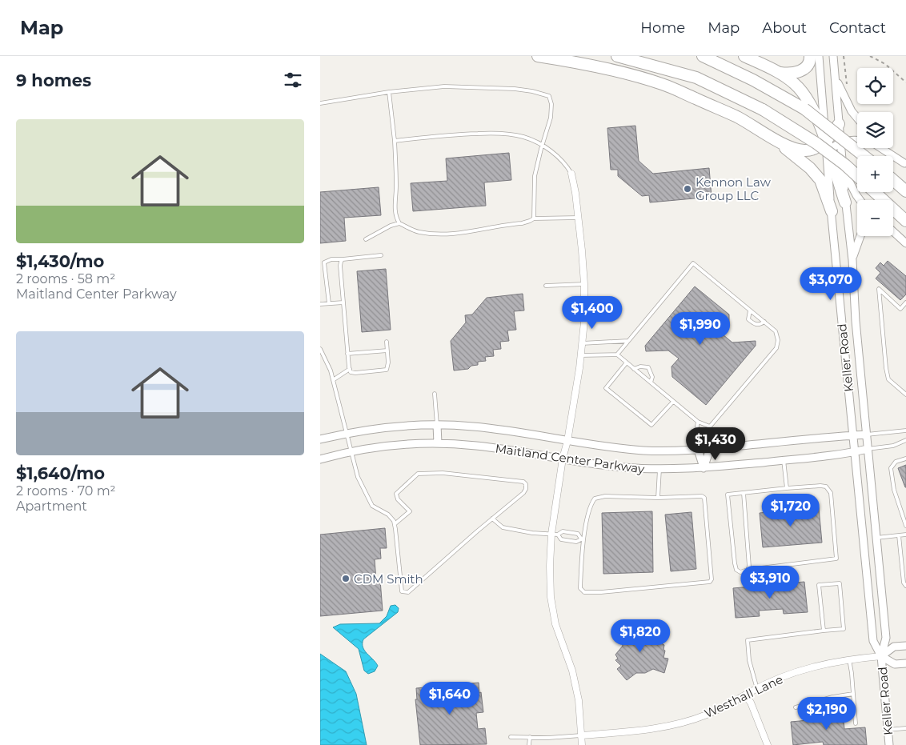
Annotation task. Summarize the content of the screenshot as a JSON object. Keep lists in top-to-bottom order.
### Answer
{
  "streets": {
    "street": ["Keller Road", "Maitland Center Parkway", "Westhall Lane"]
  },
  "crossings": [
    ["Keller Road", "Maitland Center Parkway"],
    ["Keller Road", "Westhall Lane"]
  ],
  "places": ["Kennon Law Group LLC", "CDM Smith"],
  "page": {
    "header": "Map",
    "nav": [
      "Home",
      "Map",
      "About",
      "Contact"
    ],
    "heading": "9 homes",
    "map_buttons": ["+", "−"],
    "list": [
      {
        "name": "$1,430/mo",
        "note": "2 rooms · 58 m² · Maitland Center Parkway"
      },
      {
        "name": "$1,640/mo",
        "note": "2 rooms · 70 m² · Apartment"
      }
    ],
    "price": [
      "$3,070",
      "$1,400",
      "$1,990",
      "$1,430",
      "$1,720",
      "$3,910",
      "$1,820",
      "$1,640",
      "$2,190"
    ]
  }
}
